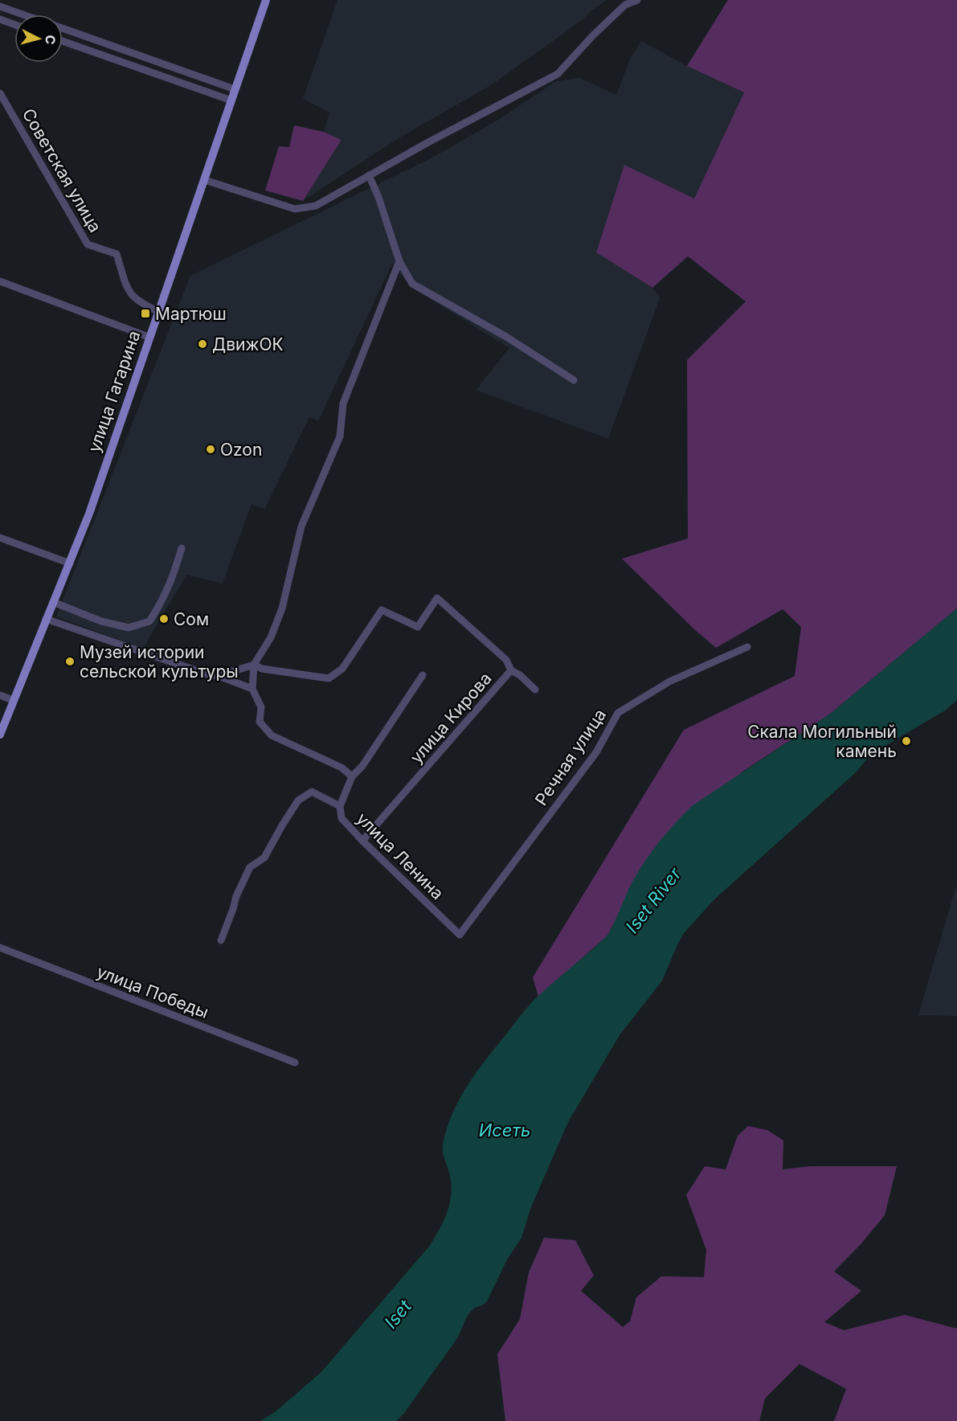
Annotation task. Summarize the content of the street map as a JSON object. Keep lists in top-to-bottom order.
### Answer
{
  "streets": {
    "main road": ["улица Гагарина"],
    "street": [
      "Советская улица",
      "улица Кирова",
      "Речная улица",
      "улица Ленина",
      "улица Победы"
    ]
  },
  "crossings": [
    ["Советская улица", "улица Гагарина"],
    ["улица Кирова", "улица Ленина"],
    ["Речная улица", "улица Ленина"]
  ],
  "water": ["Iset River", "Исеть", "Iset"],
  "places": {
    "transit": ["Мартюш"],
    "other": [
      "ДвижОК",
      "Ozon",
      "Сом",
      "Музей истории сельской культуры",
      "Скала Могильный камень"
    ]
  },
  "north": "right"
}
